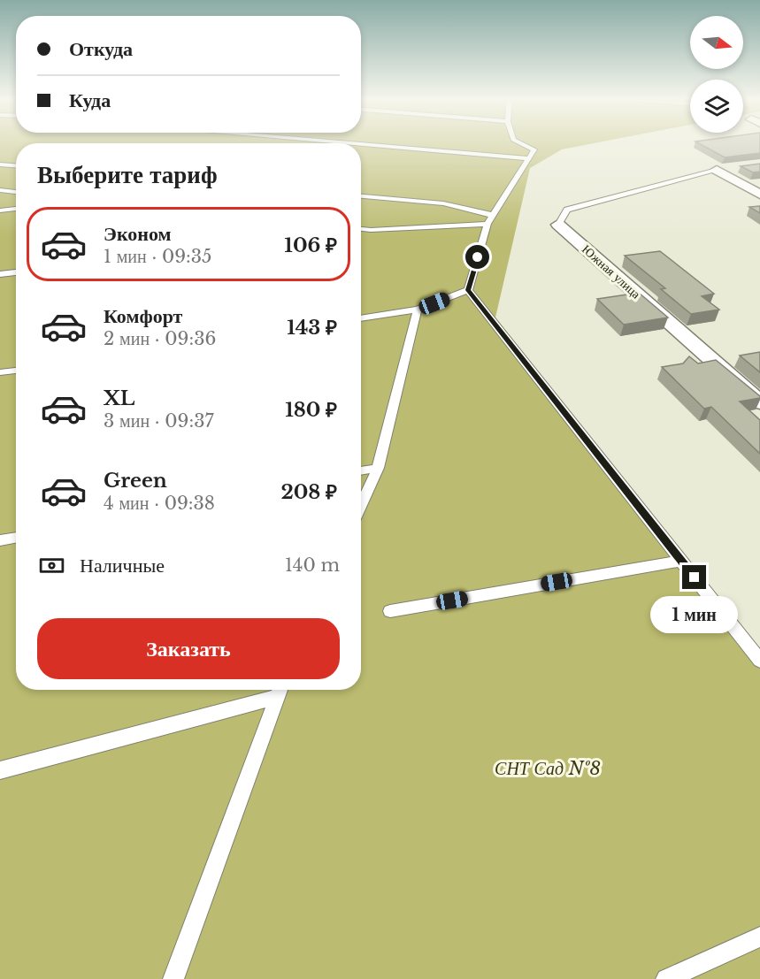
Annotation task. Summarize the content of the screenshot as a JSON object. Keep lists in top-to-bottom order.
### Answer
{
  "streets": {
    "street": ["Южная улица"]
  },
  "parks": ["СНТ Сад №8"],
  "north": "right",
  "page": {
    "banner": ["Откуда", "Куда"],
    "heading": "Выберите тариф",
    "list": [
      {
        "name": "Эконом",
        "note": "1 мин · 09:35",
        "value": "106 ₽"
      },
      {
        "name": "Комфорт",
        "note": "2 мин · 09:36",
        "value": "143 ₽"
      },
      {
        "name": "XL",
        "note": "3 мин · 09:37",
        "value": "180 ₽"
      },
      {
        "name": "Green",
        "note": "4 мин · 09:38",
        "value": "208 ₽"
      }
    ],
    "pay": ["Наличные", "140 m"],
    "bubble": "1 мин",
    "buttons": "Заказать"
  }
}
